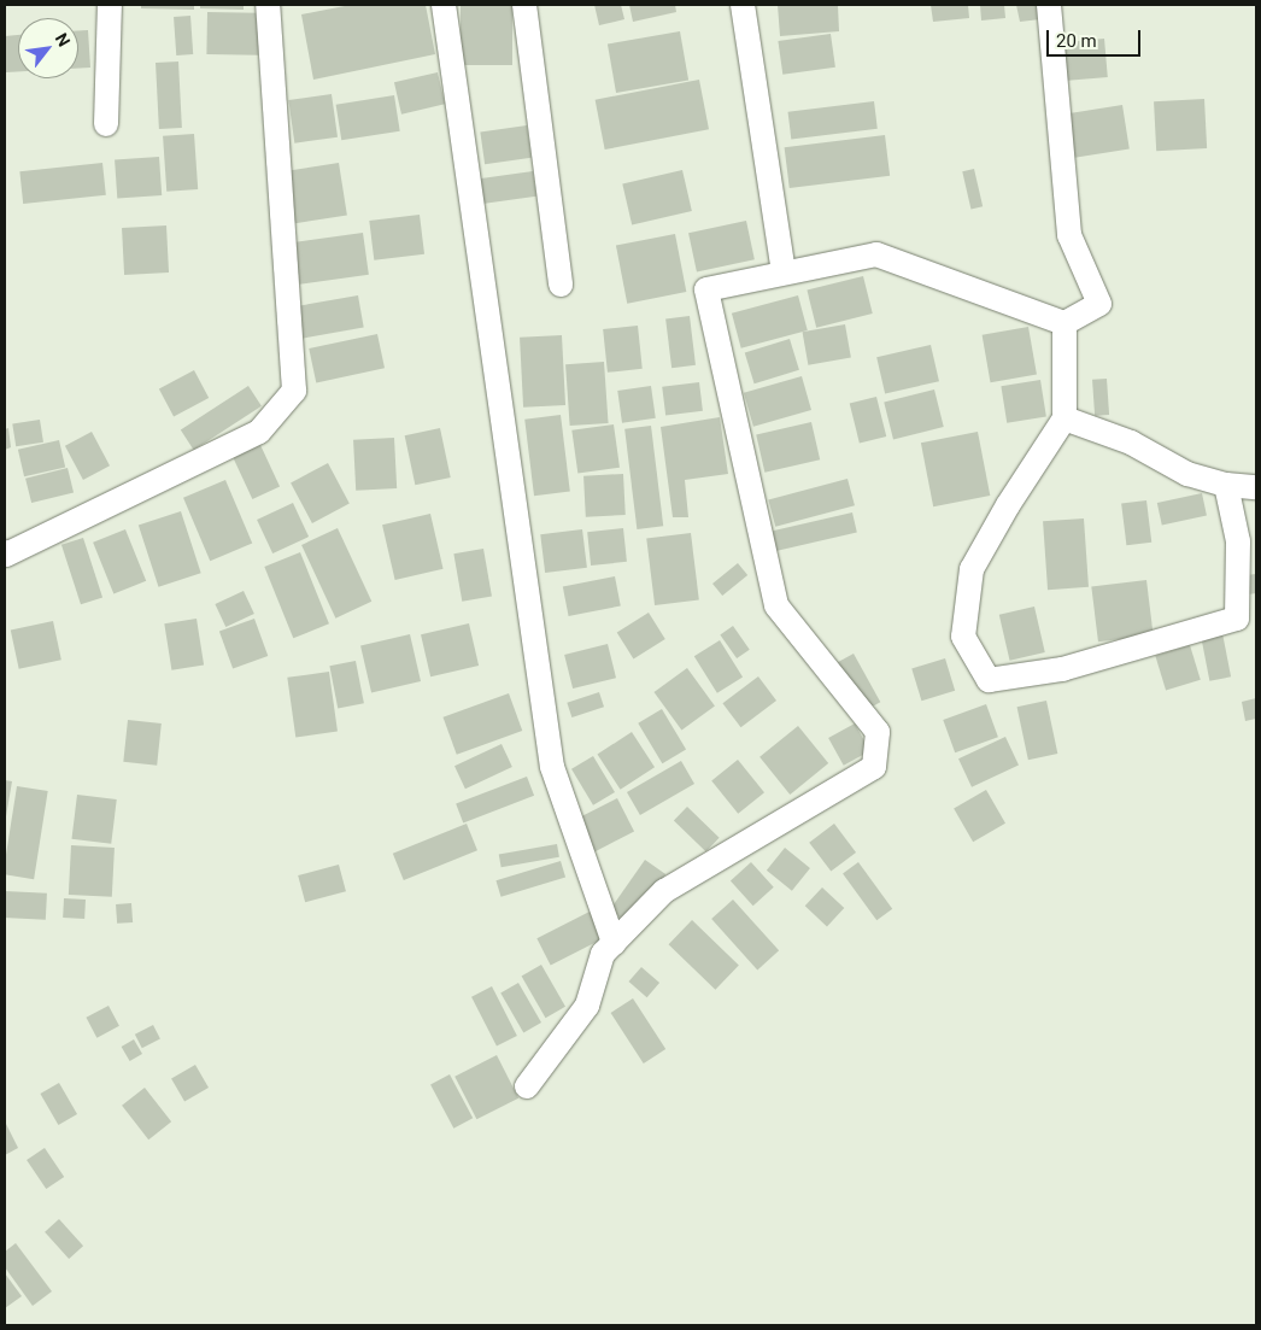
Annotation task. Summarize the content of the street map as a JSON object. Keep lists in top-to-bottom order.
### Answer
{
  "scale_bar": "20 m",
  "north": "top right"
}
